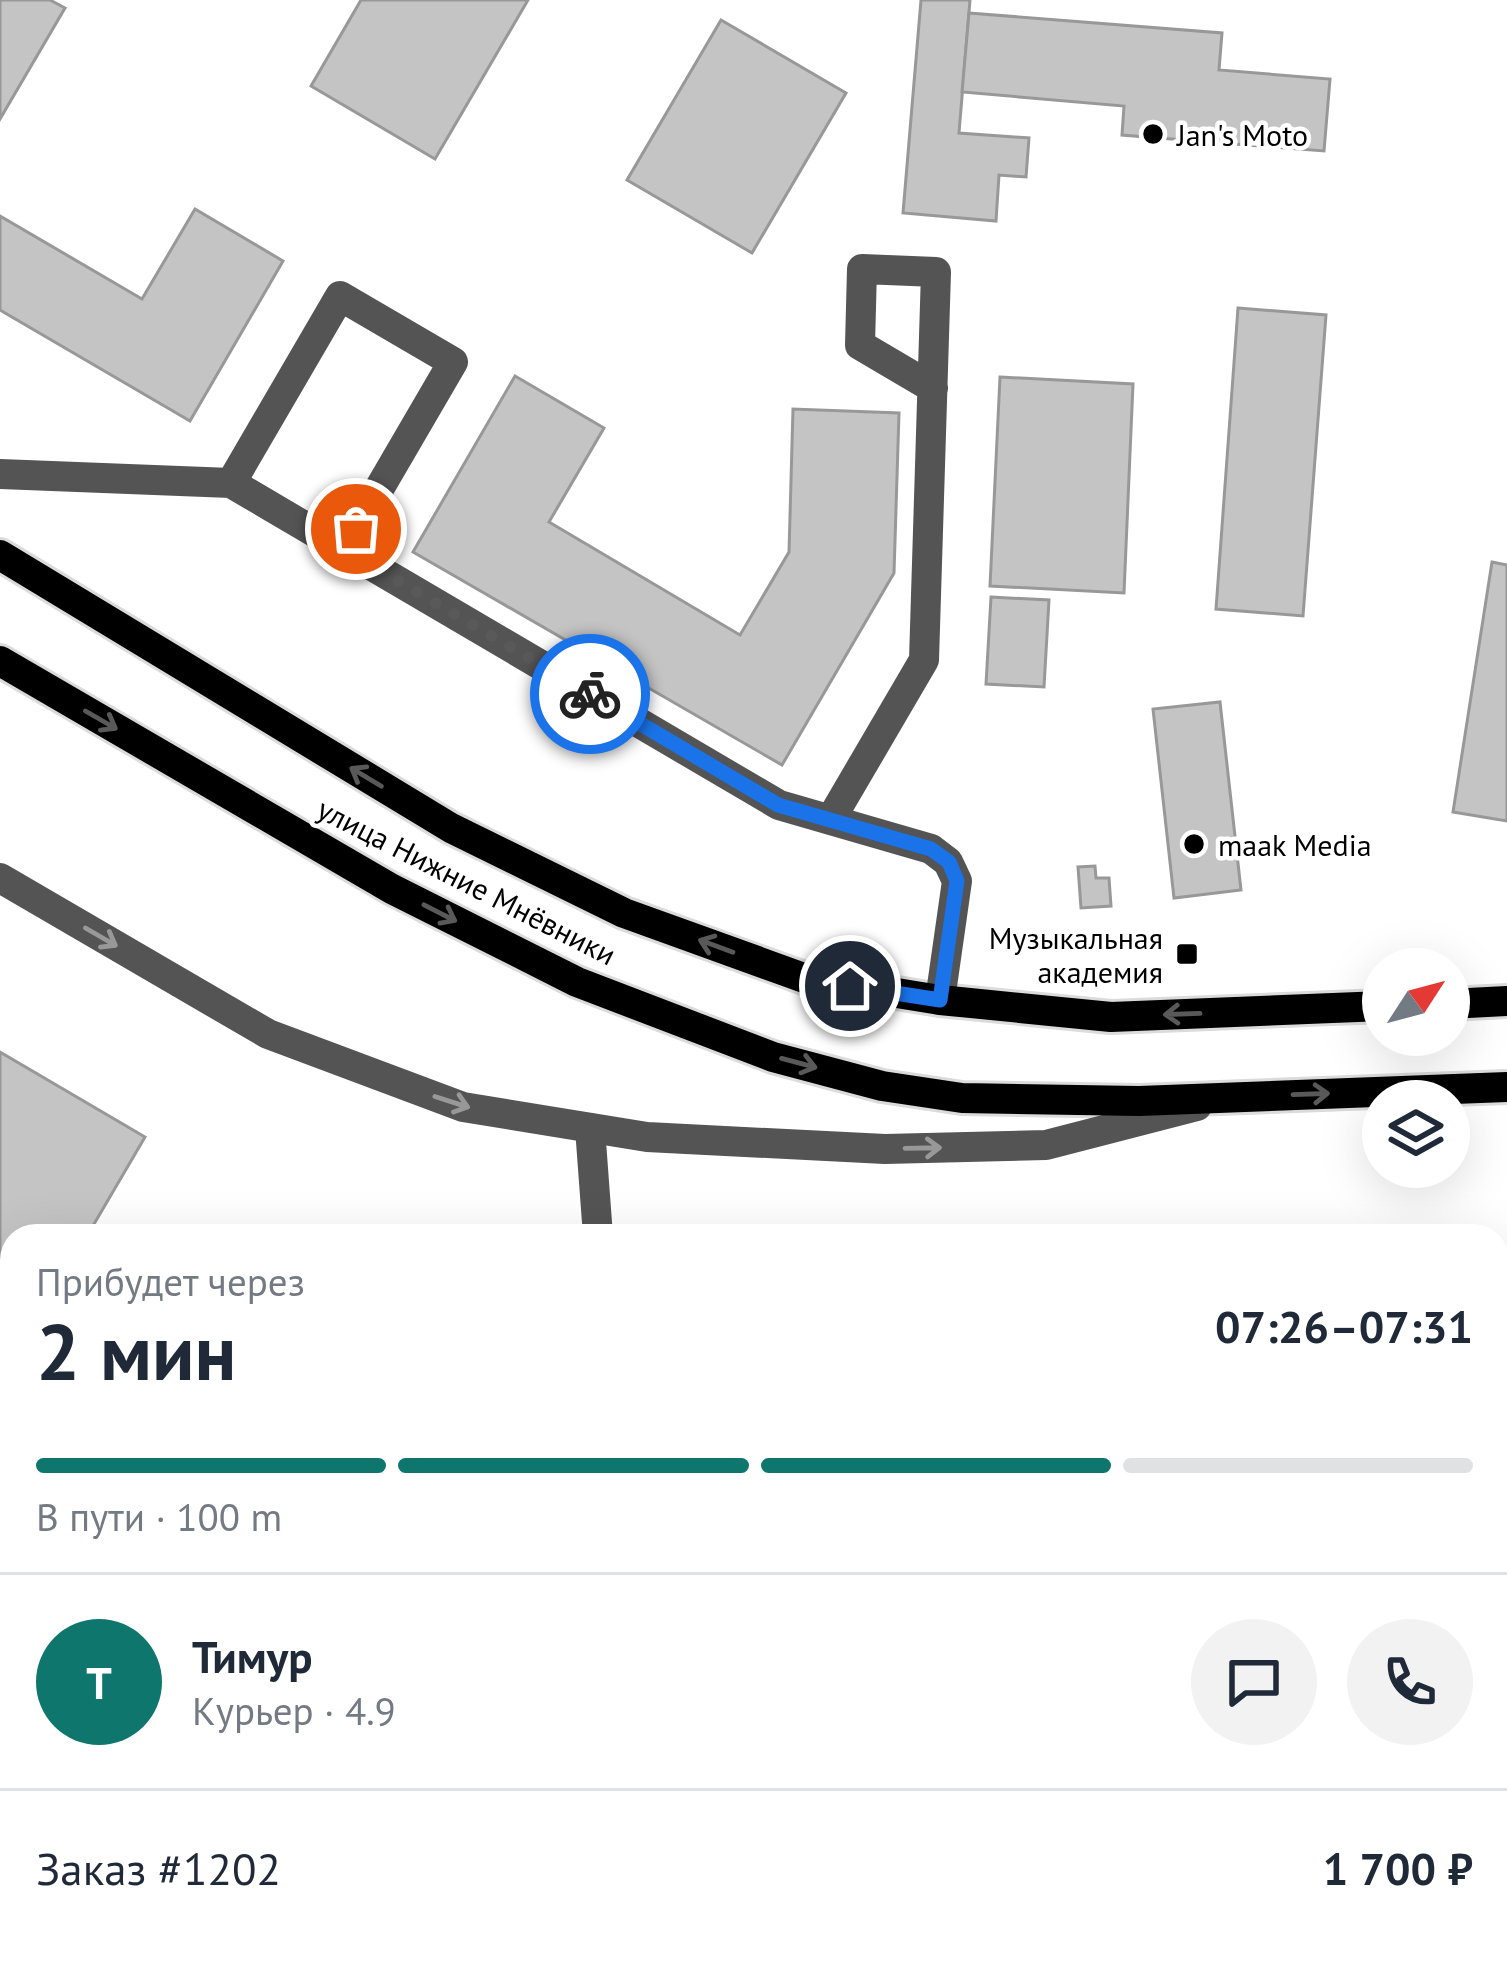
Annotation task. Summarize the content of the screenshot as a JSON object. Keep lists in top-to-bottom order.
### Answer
{
  "streets": {
    "main road": ["улица Нижние Мнёвники"]
  },
  "places": {
    "other": ["Jan's Moto", "maak Media"],
    "transit": ["Музыкальная академия"]
  },
  "north": "top right",
  "page": {
    "heading": ["2 мин", "Прибудет через", "07:26–07:31"],
    "panel": [
      "Тимур",
      "Курьер · 4.9",
      "Заказ #1202",
      "1 700 ₽"
    ],
    "bar": "В пути · 100 m",
    "round": "Т"
  }
}
